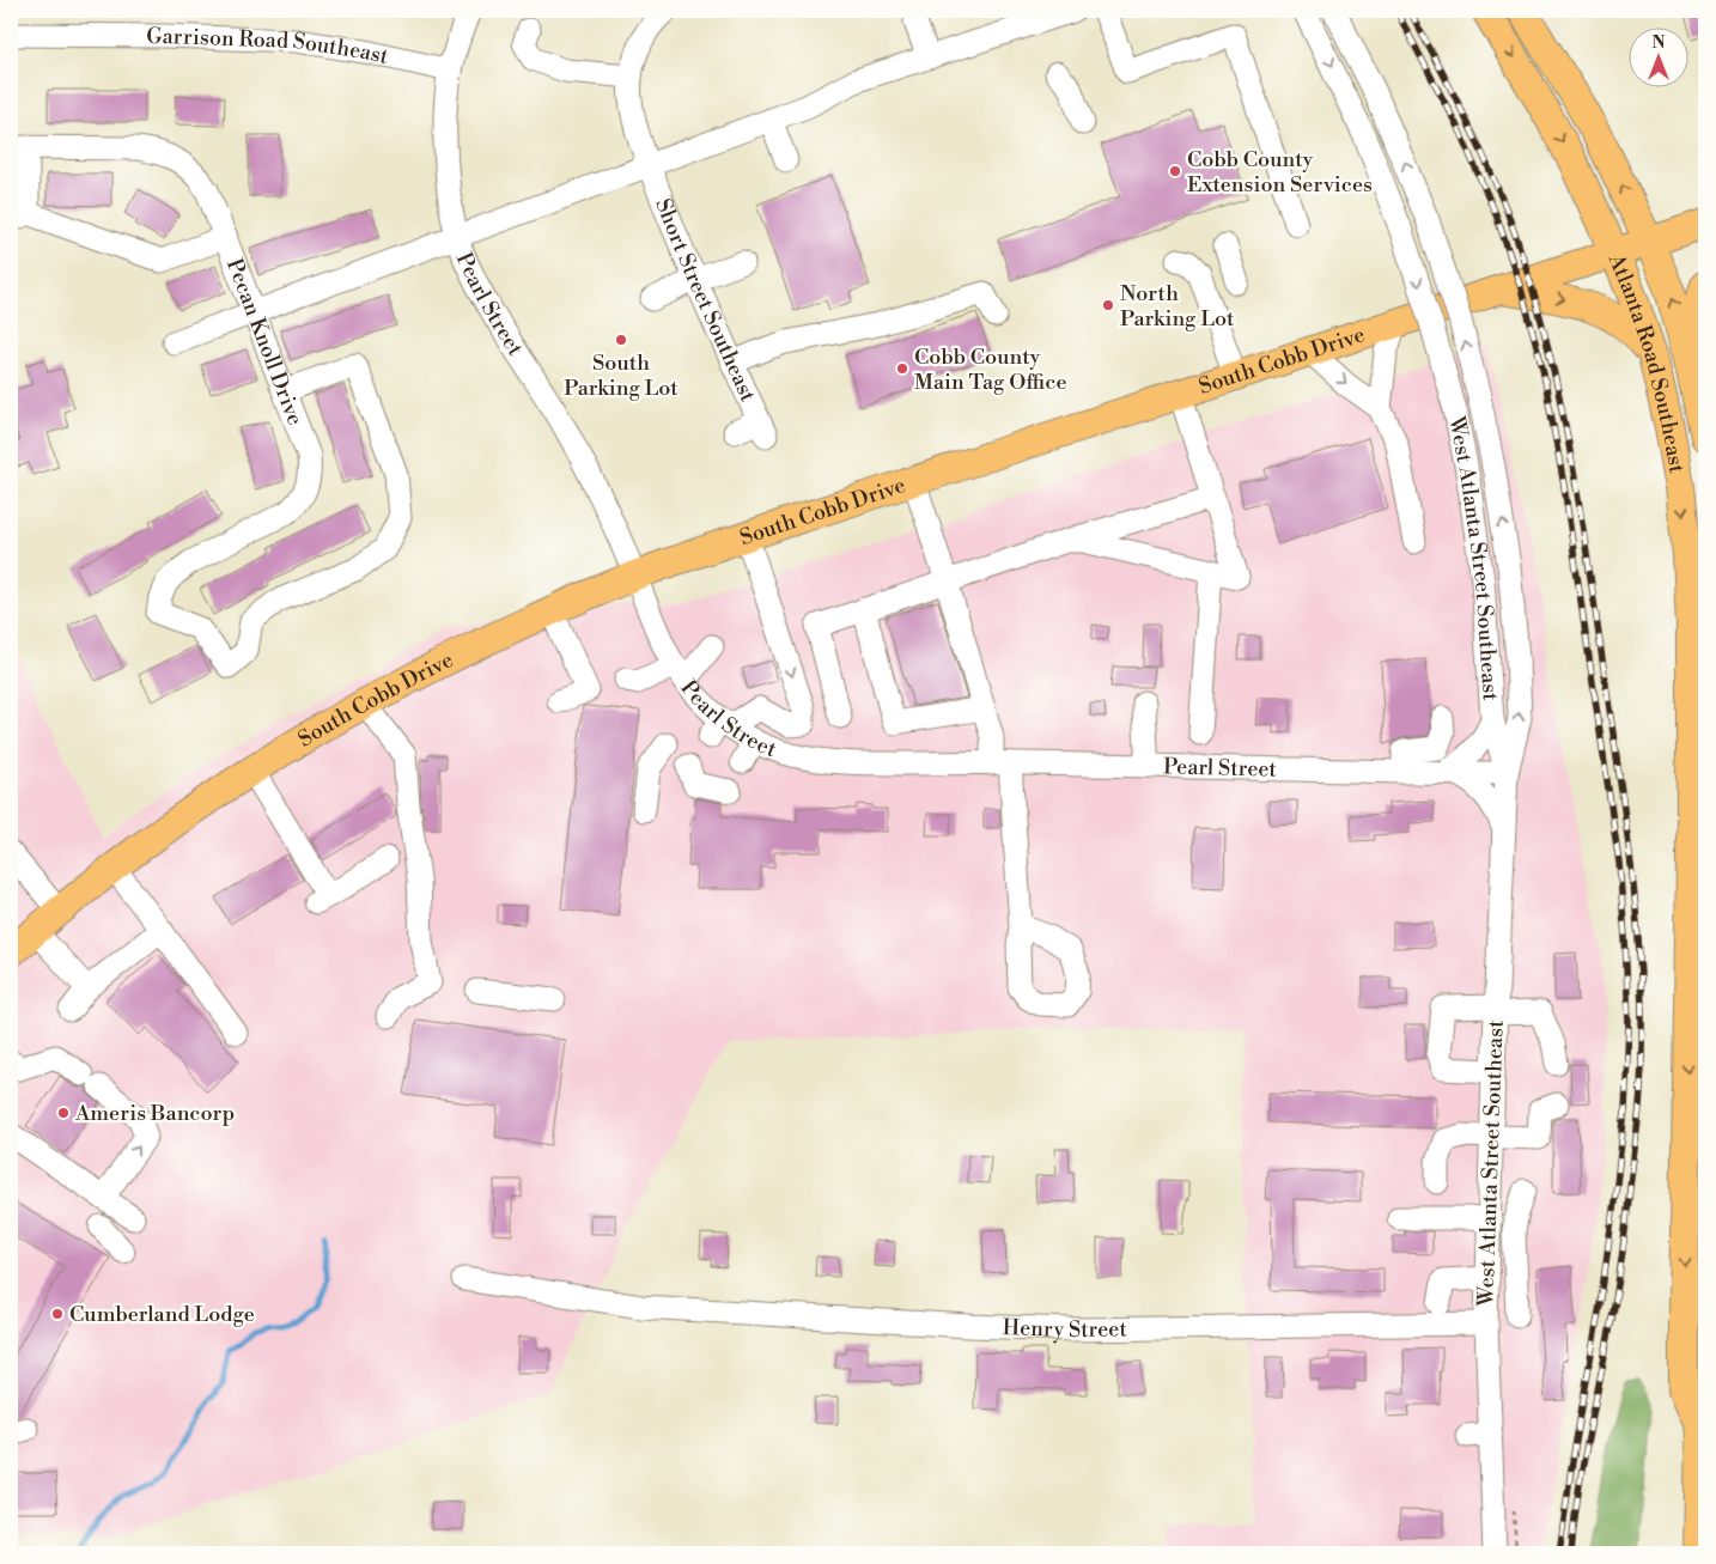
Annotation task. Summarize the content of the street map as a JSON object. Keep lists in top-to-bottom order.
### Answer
{
  "streets": {
    "main road": ["South Cobb Drive", "Atlanta Road Southeast"],
    "street": [
      "Garrison Road Southeast",
      "Short Street Southeast",
      "Pearl Street",
      "Pecan Knoll Drive",
      "West Atlanta Street Southeast",
      "Henry Street"
    ]
  },
  "crossings": [
    ["Garrison Road Southeast", "Pearl Street"],
    ["Pearl Street", "South Cobb Drive"],
    ["Pearl Street", "West Atlanta Street Southeast"],
    ["South Cobb Drive", "Atlanta Road Southeast"],
    ["West Atlanta Street Southeast", "Henry Street"]
  ],
  "places": [
    "Cobb County Extension Services",
    "North Parking Lot",
    "South Parking Lot",
    "Cobb County Main Tag Office",
    "Ameris Bancorp",
    "Cumberland Lodge"
  ],
  "north": "top"
}
